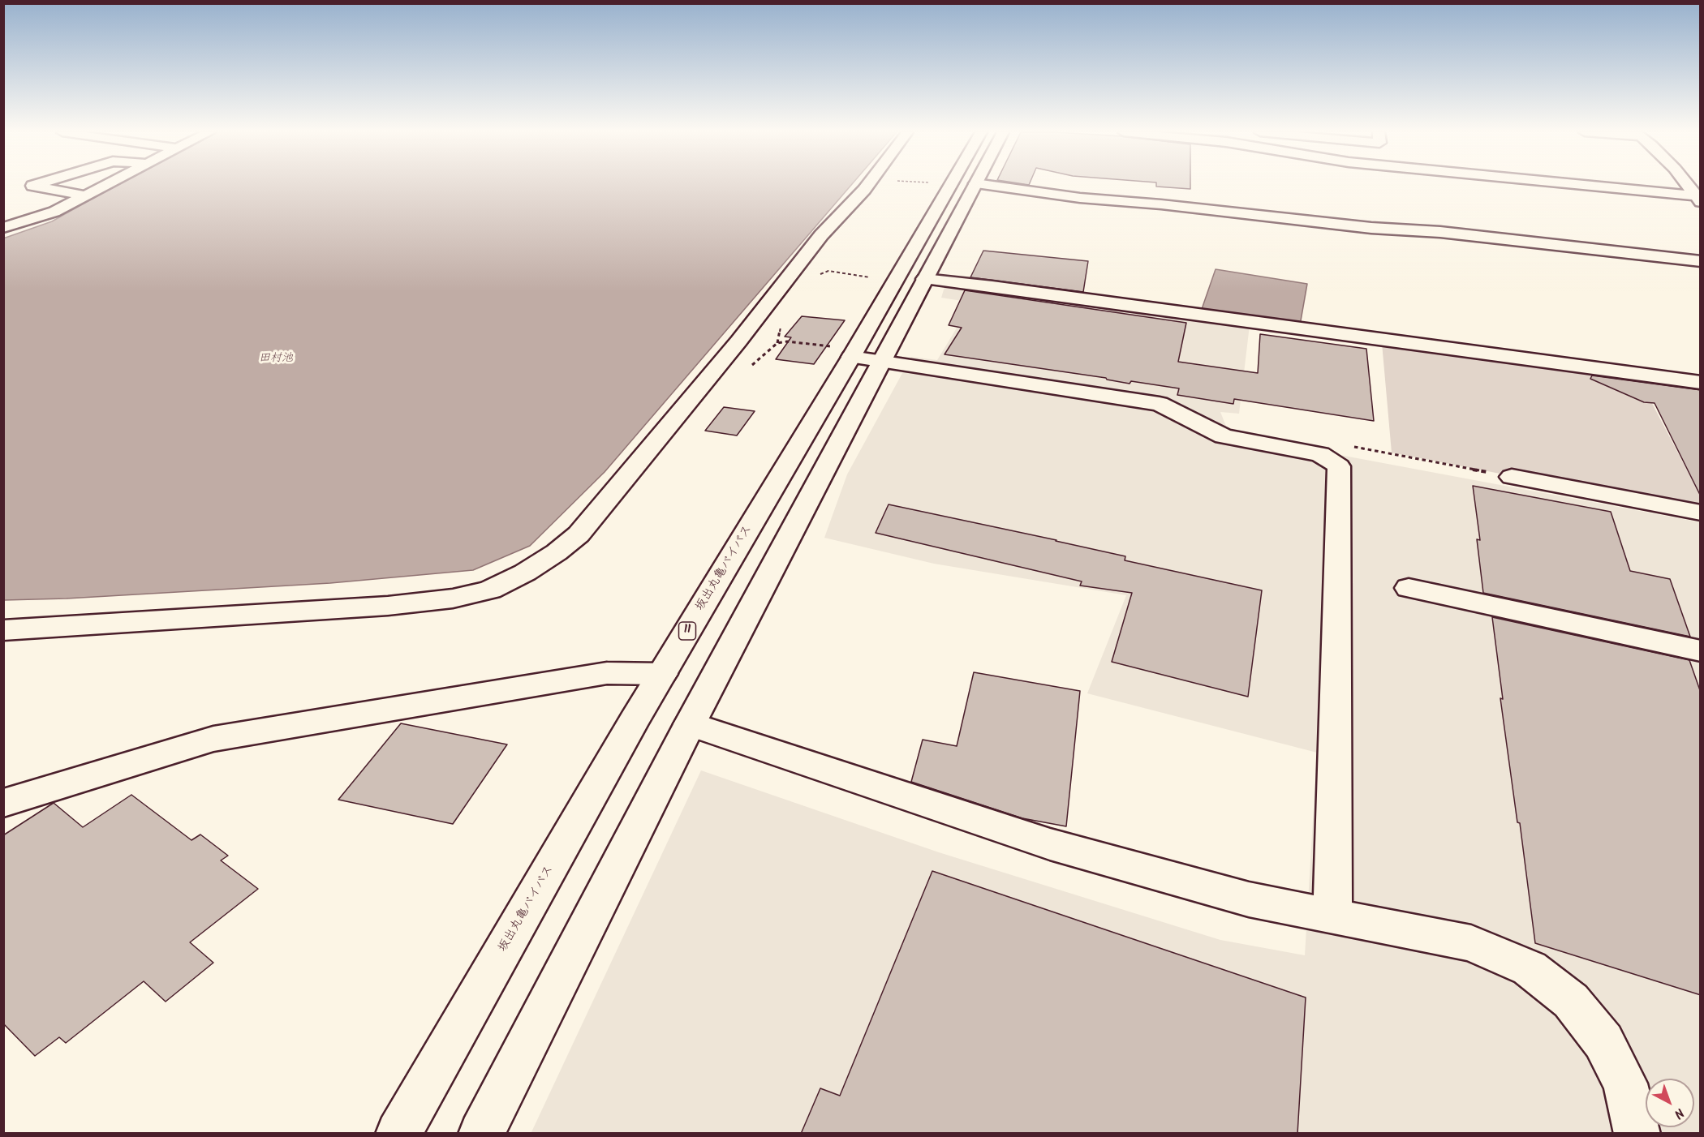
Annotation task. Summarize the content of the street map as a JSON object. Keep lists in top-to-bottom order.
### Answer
{
  "streets": {
    "main road": ["坂出丸亀バイパス", "11"]
  },
  "water": ["田村池"],
  "north": "bottom right"
}
